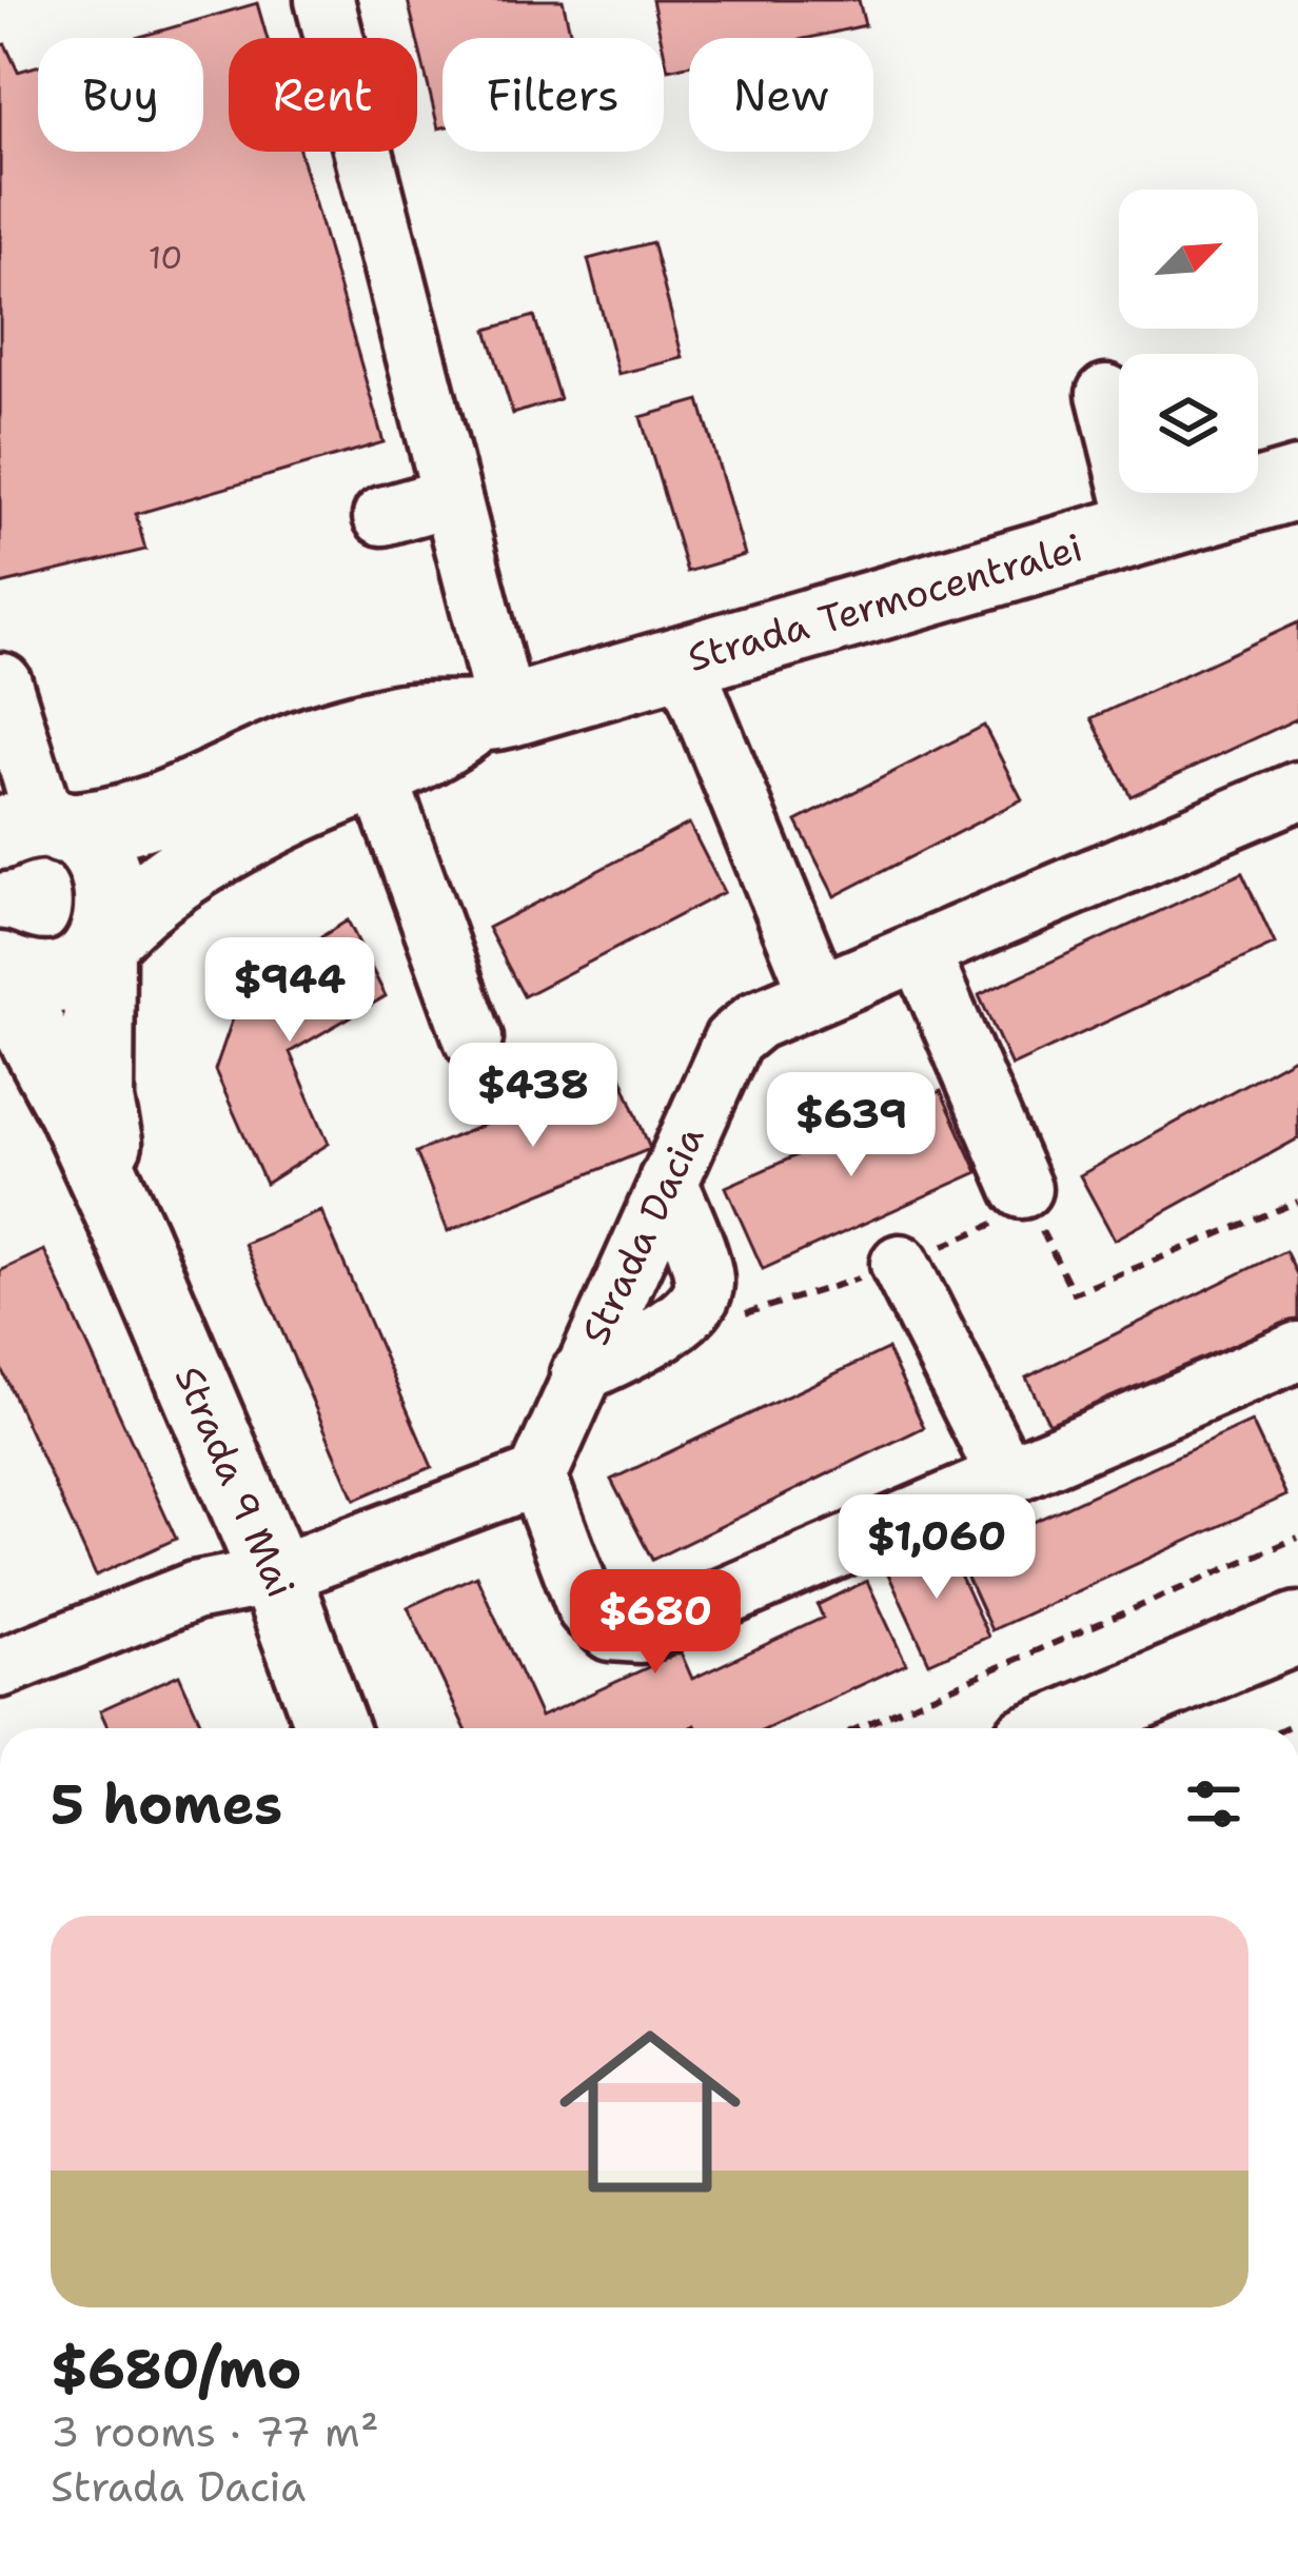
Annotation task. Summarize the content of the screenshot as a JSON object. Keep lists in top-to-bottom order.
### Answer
{
  "streets": {
    "main road": ["Strada Termocentralei", "Strada 9 Mai"],
    "street": ["Strada Dacia"]
  },
  "crossings": [
    ["Strada Termocentralei", "Strada 9 Mai"]
  ],
  "house_numbers": ["10"],
  "north": "top right",
  "page": {
    "chip": [
      "Buy",
      "Rent",
      "Filters",
      "New"
    ],
    "price": [
      "$944",
      "$438",
      "$639",
      "$1,060",
      "$680"
    ],
    "heading": "5 homes",
    "list": [
      {
        "name": "$680/mo",
        "note": "3 rooms · 77 m² · Strada Dacia"
      }
    ]
  }
}
